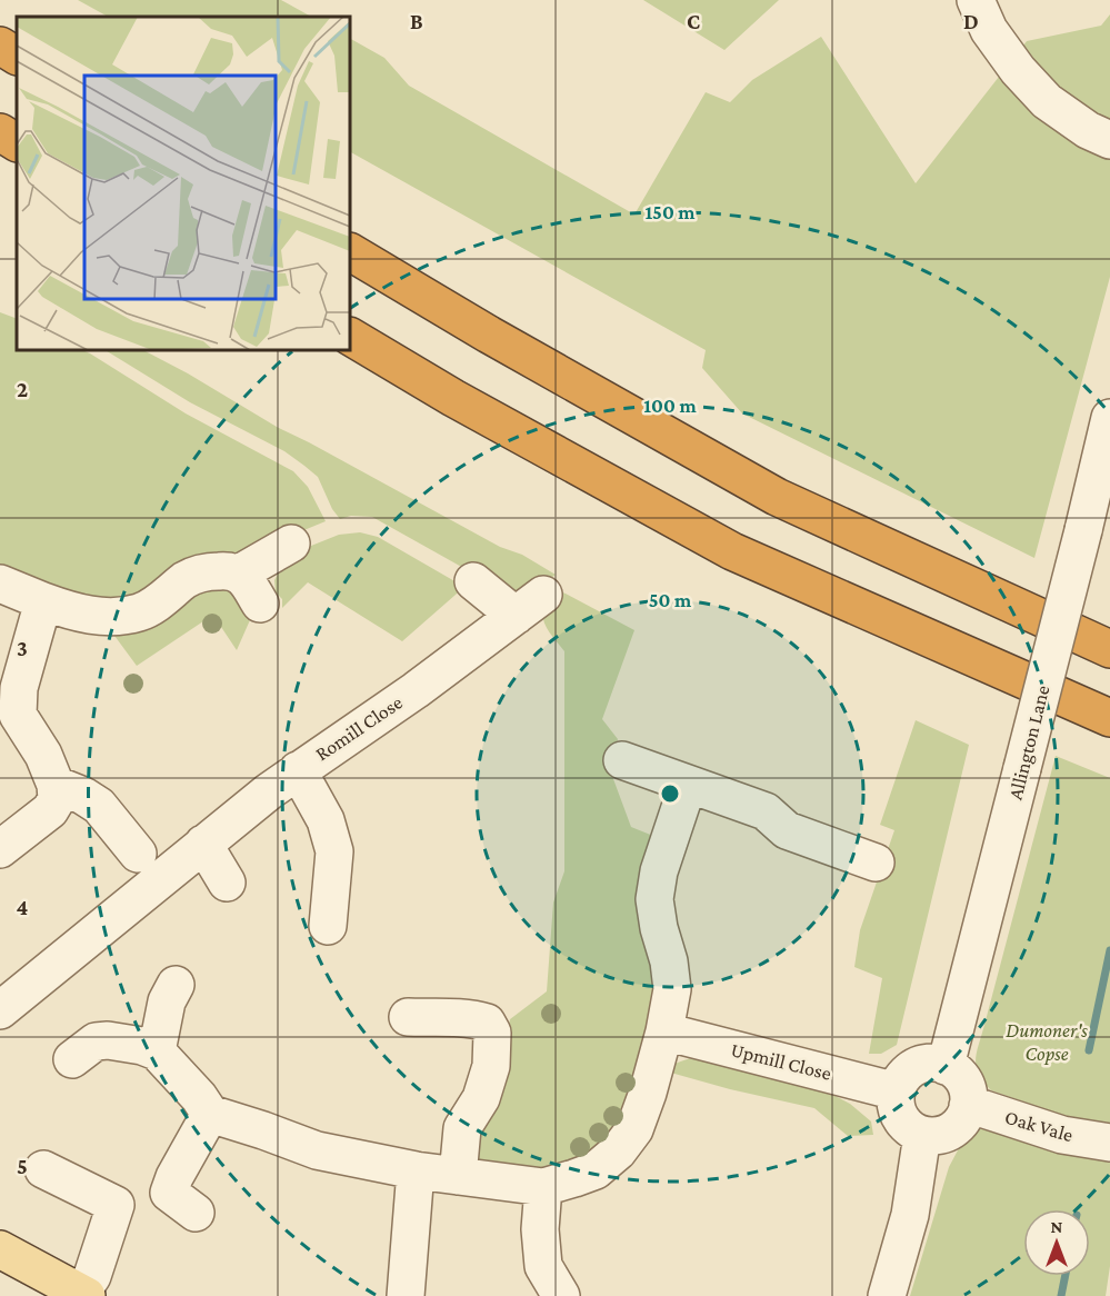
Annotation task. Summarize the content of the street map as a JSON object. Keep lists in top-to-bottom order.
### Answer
{
  "streets": {
    "street": [
      "Romill Close",
      "Allington Lane",
      "Upmill Close",
      "Oak Vale"
    ]
  },
  "crossings": [
    ["Allington Lane", "Upmill Close"],
    ["Allington Lane", "Oak Vale"],
    ["Upmill Close", "Oak Vale"]
  ],
  "parks": ["Dumoner's Copse"],
  "north": "top",
  "grid": {
    "columns": ["B", "C", "D"],
    "rows": [
      "2",
      "3",
      "4",
      "5"
    ]
  },
  "rings": ["150 m", "100 m", "50 m"]
}
